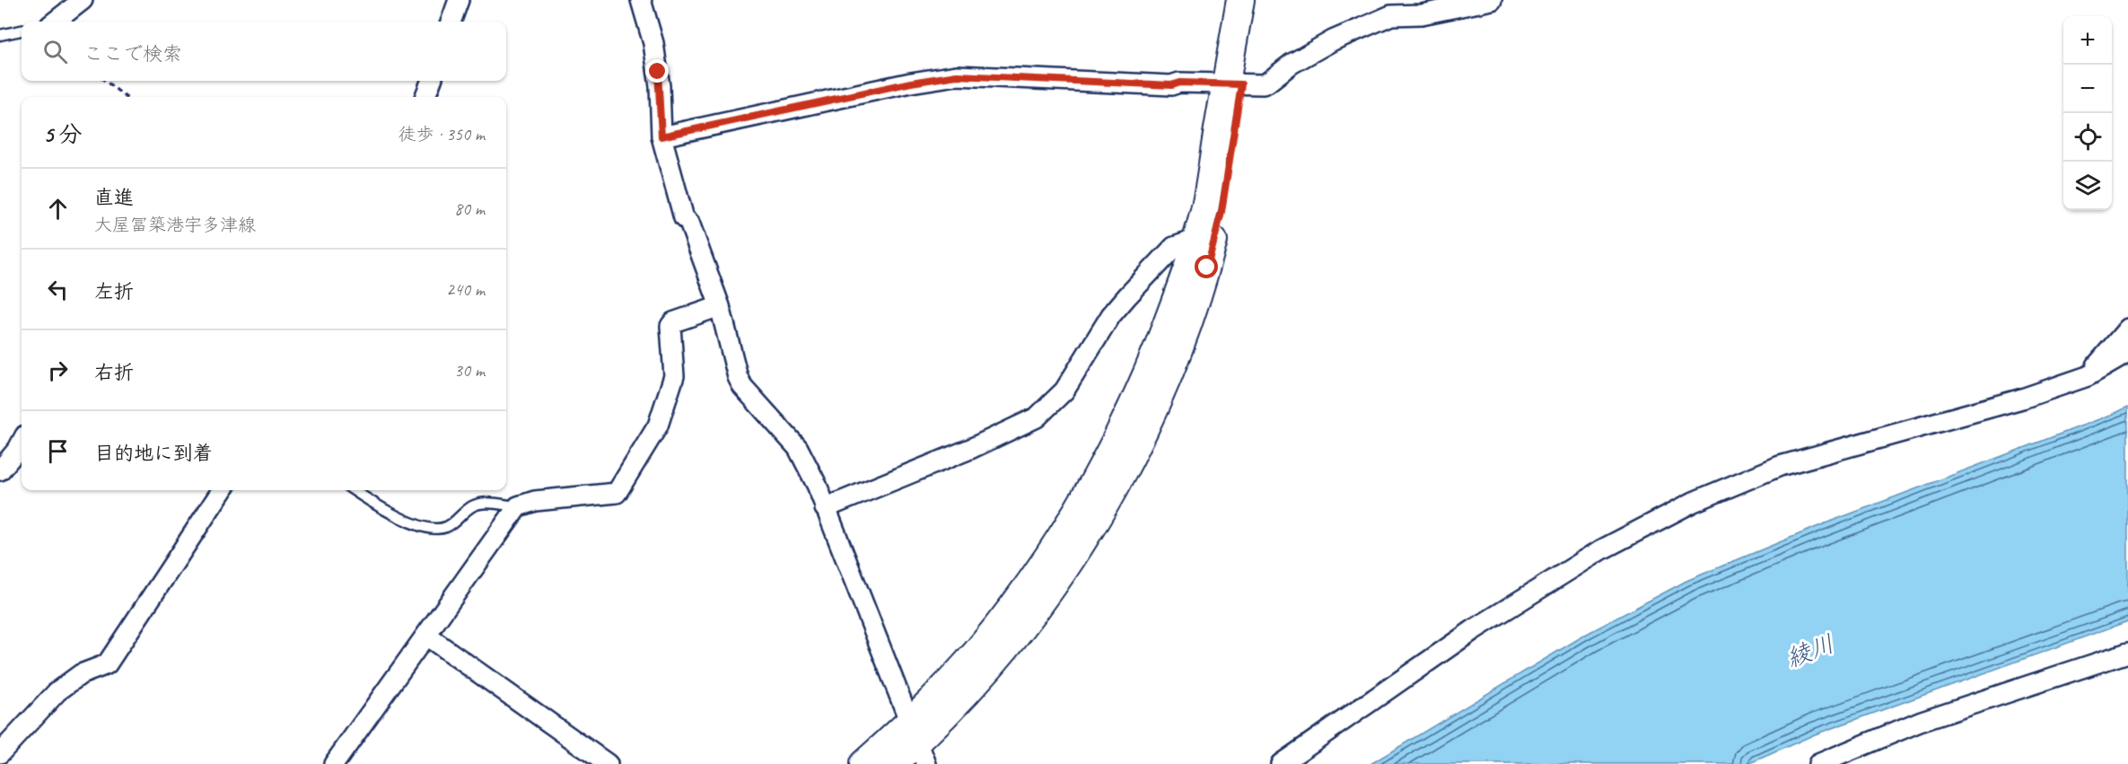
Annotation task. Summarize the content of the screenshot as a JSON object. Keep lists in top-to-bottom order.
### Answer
{
  "water": ["綾川"],
  "page": {
    "map_buttons": ["+", "−"],
    "search": "ここで検索",
    "heading": ["5 分", "徒歩 · 350 m"],
    "list": [
      ["直進", "大屋冨築港宇多津線", "80 m"],
      ["左折", "240 m"],
      ["右折", "30 m"],
      "目的地に到着"
    ]
  }
}
